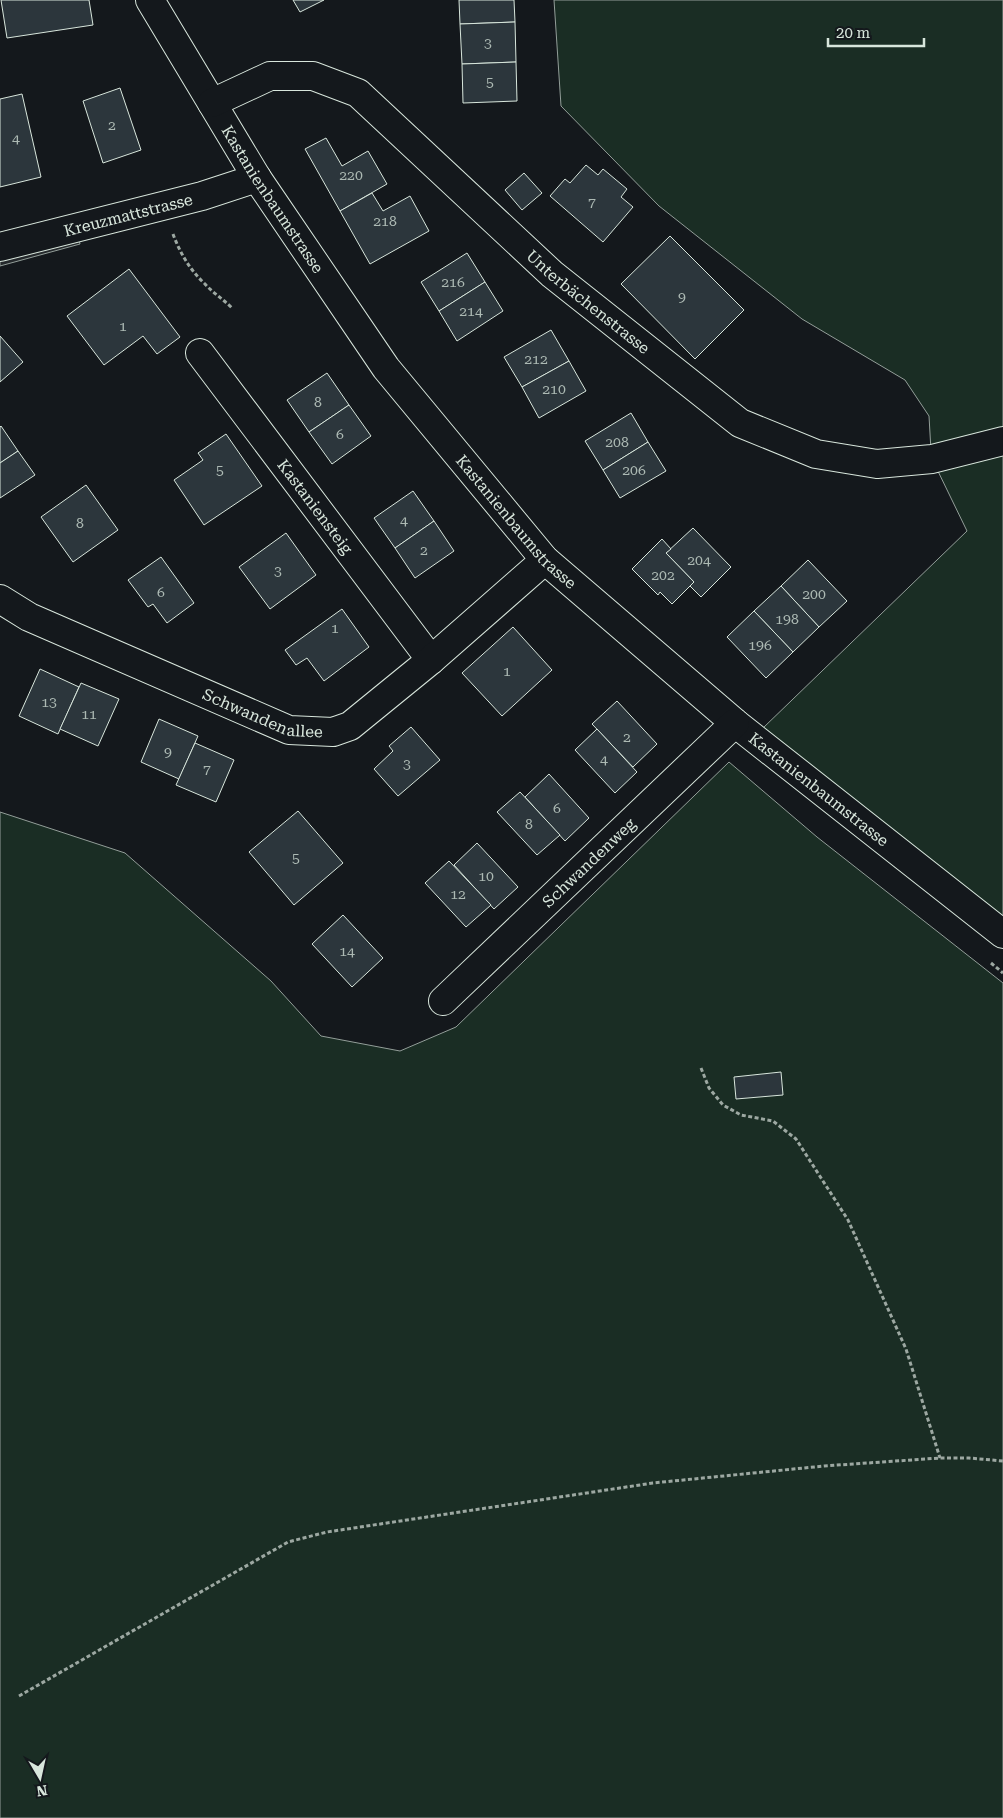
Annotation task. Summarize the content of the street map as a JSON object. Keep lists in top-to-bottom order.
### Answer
{
  "streets": {
    "street": [
      "Kastanienbaumstrasse",
      "Kreuzmattstrasse",
      "Unterbächenstrasse",
      "Kastaniensteig",
      "Schwandenallee",
      "Schwandenweg"
    ]
  },
  "crossings": [
    ["Kastanienbaumstrasse", "Kreuzmattstrasse"],
    ["Kastanienbaumstrasse", "Unterbächenstrasse"],
    ["Kastanienbaumstrasse", "Schwandenallee"],
    ["Kastanienbaumstrasse", "Schwandenweg"],
    ["Kastaniensteig", "Schwandenallee"]
  ],
  "house_numbers": [
    "3",
    "5",
    "2",
    "4",
    "220",
    "7",
    "218",
    "216",
    "9",
    "214",
    "1",
    "212",
    "210",
    "8",
    "6",
    "208",
    "5",
    "206",
    "4",
    "8",
    "2",
    "204",
    "3",
    "202",
    "6",
    "200",
    "198",
    "1",
    "196",
    "1",
    "13",
    "11",
    "2",
    "9",
    "4",
    "3",
    "7",
    "6",
    "8",
    "5",
    "10",
    "12",
    "14"
  ],
  "scale_bar": "20 m",
  "north": "bottom"
}
